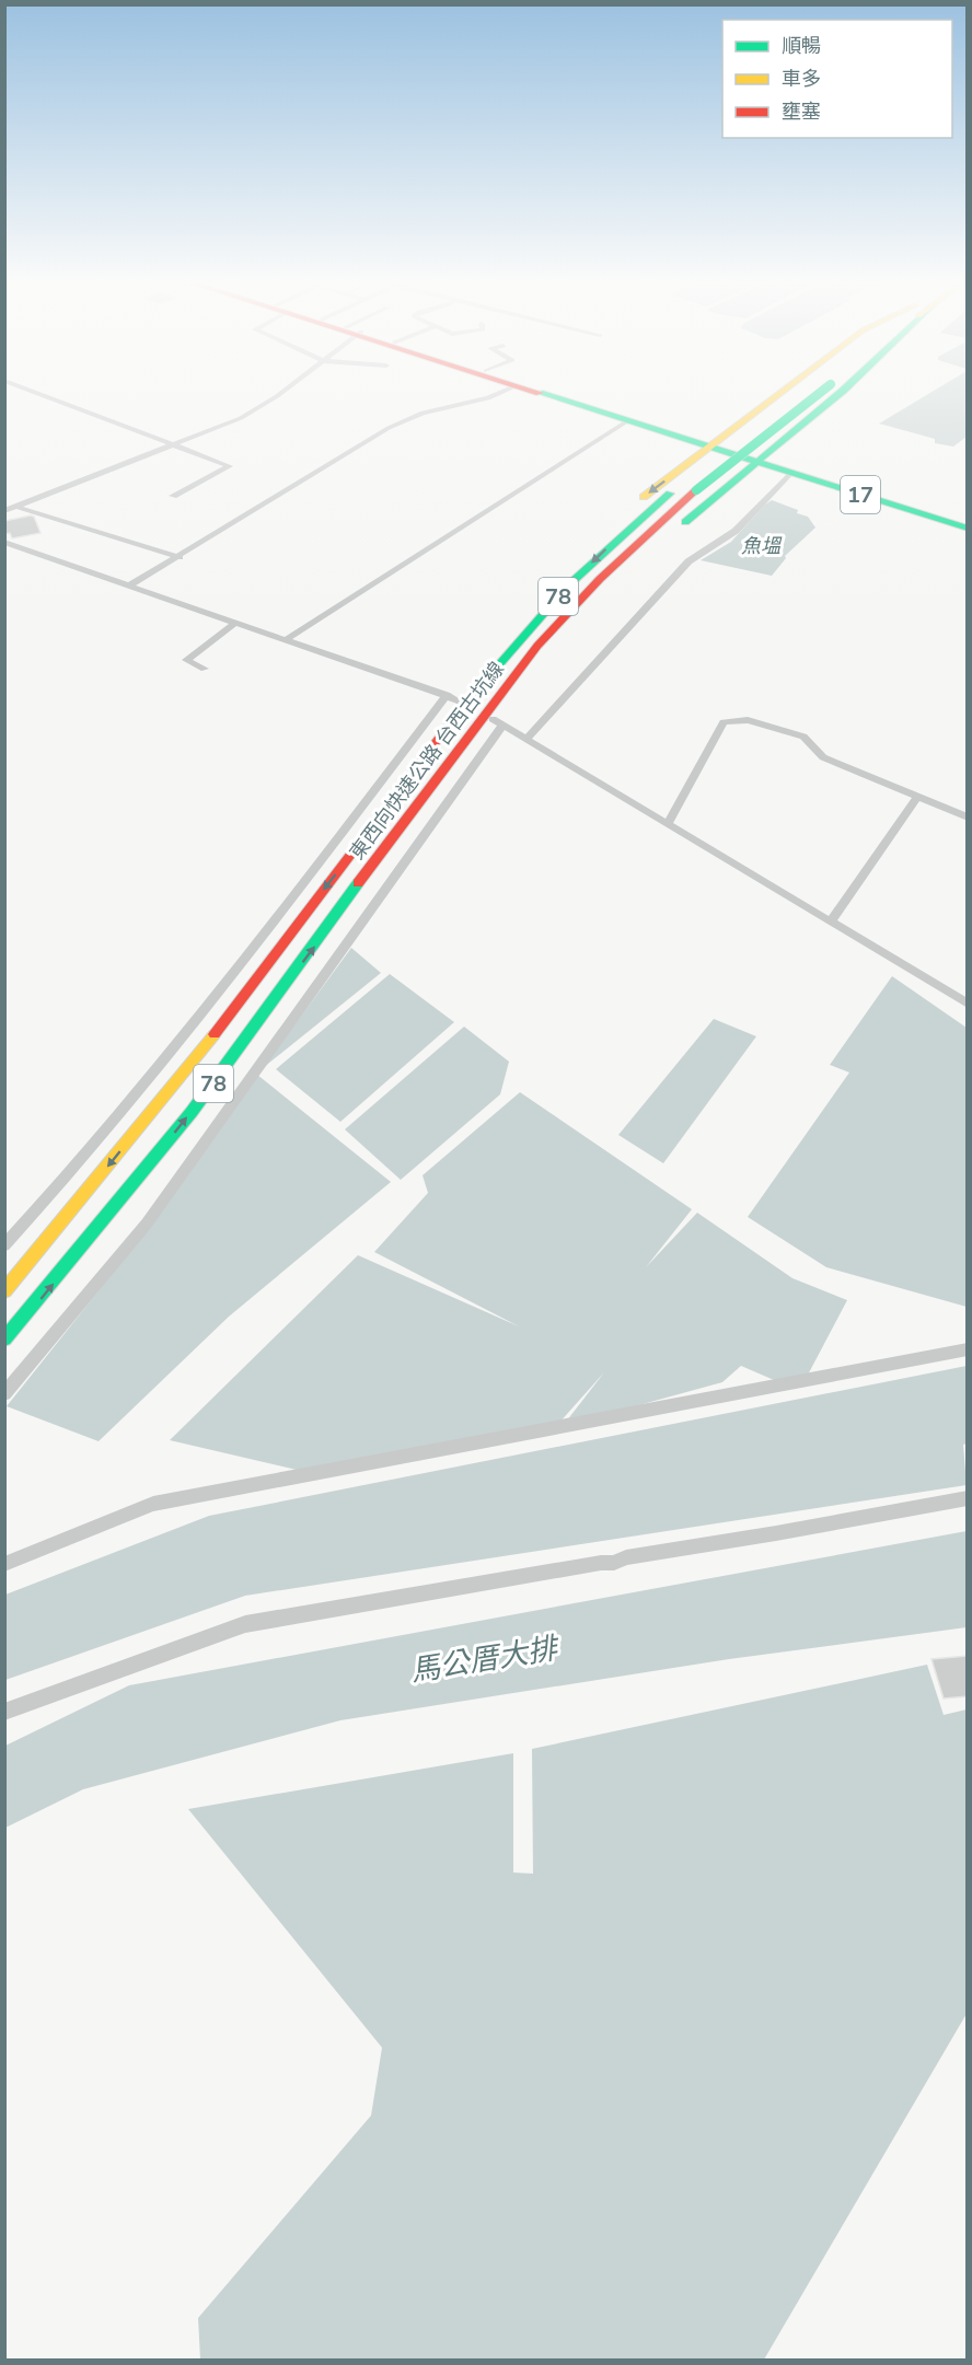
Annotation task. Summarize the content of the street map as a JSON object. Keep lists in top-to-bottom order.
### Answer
{
  "streets": {
    "main road": ["17", "78", "東西向快速公路 台西古坑線"]
  },
  "water": ["魚塭", "馬公厝大排"],
  "legend": ["順暢", "車多", "壅塞"]
}
